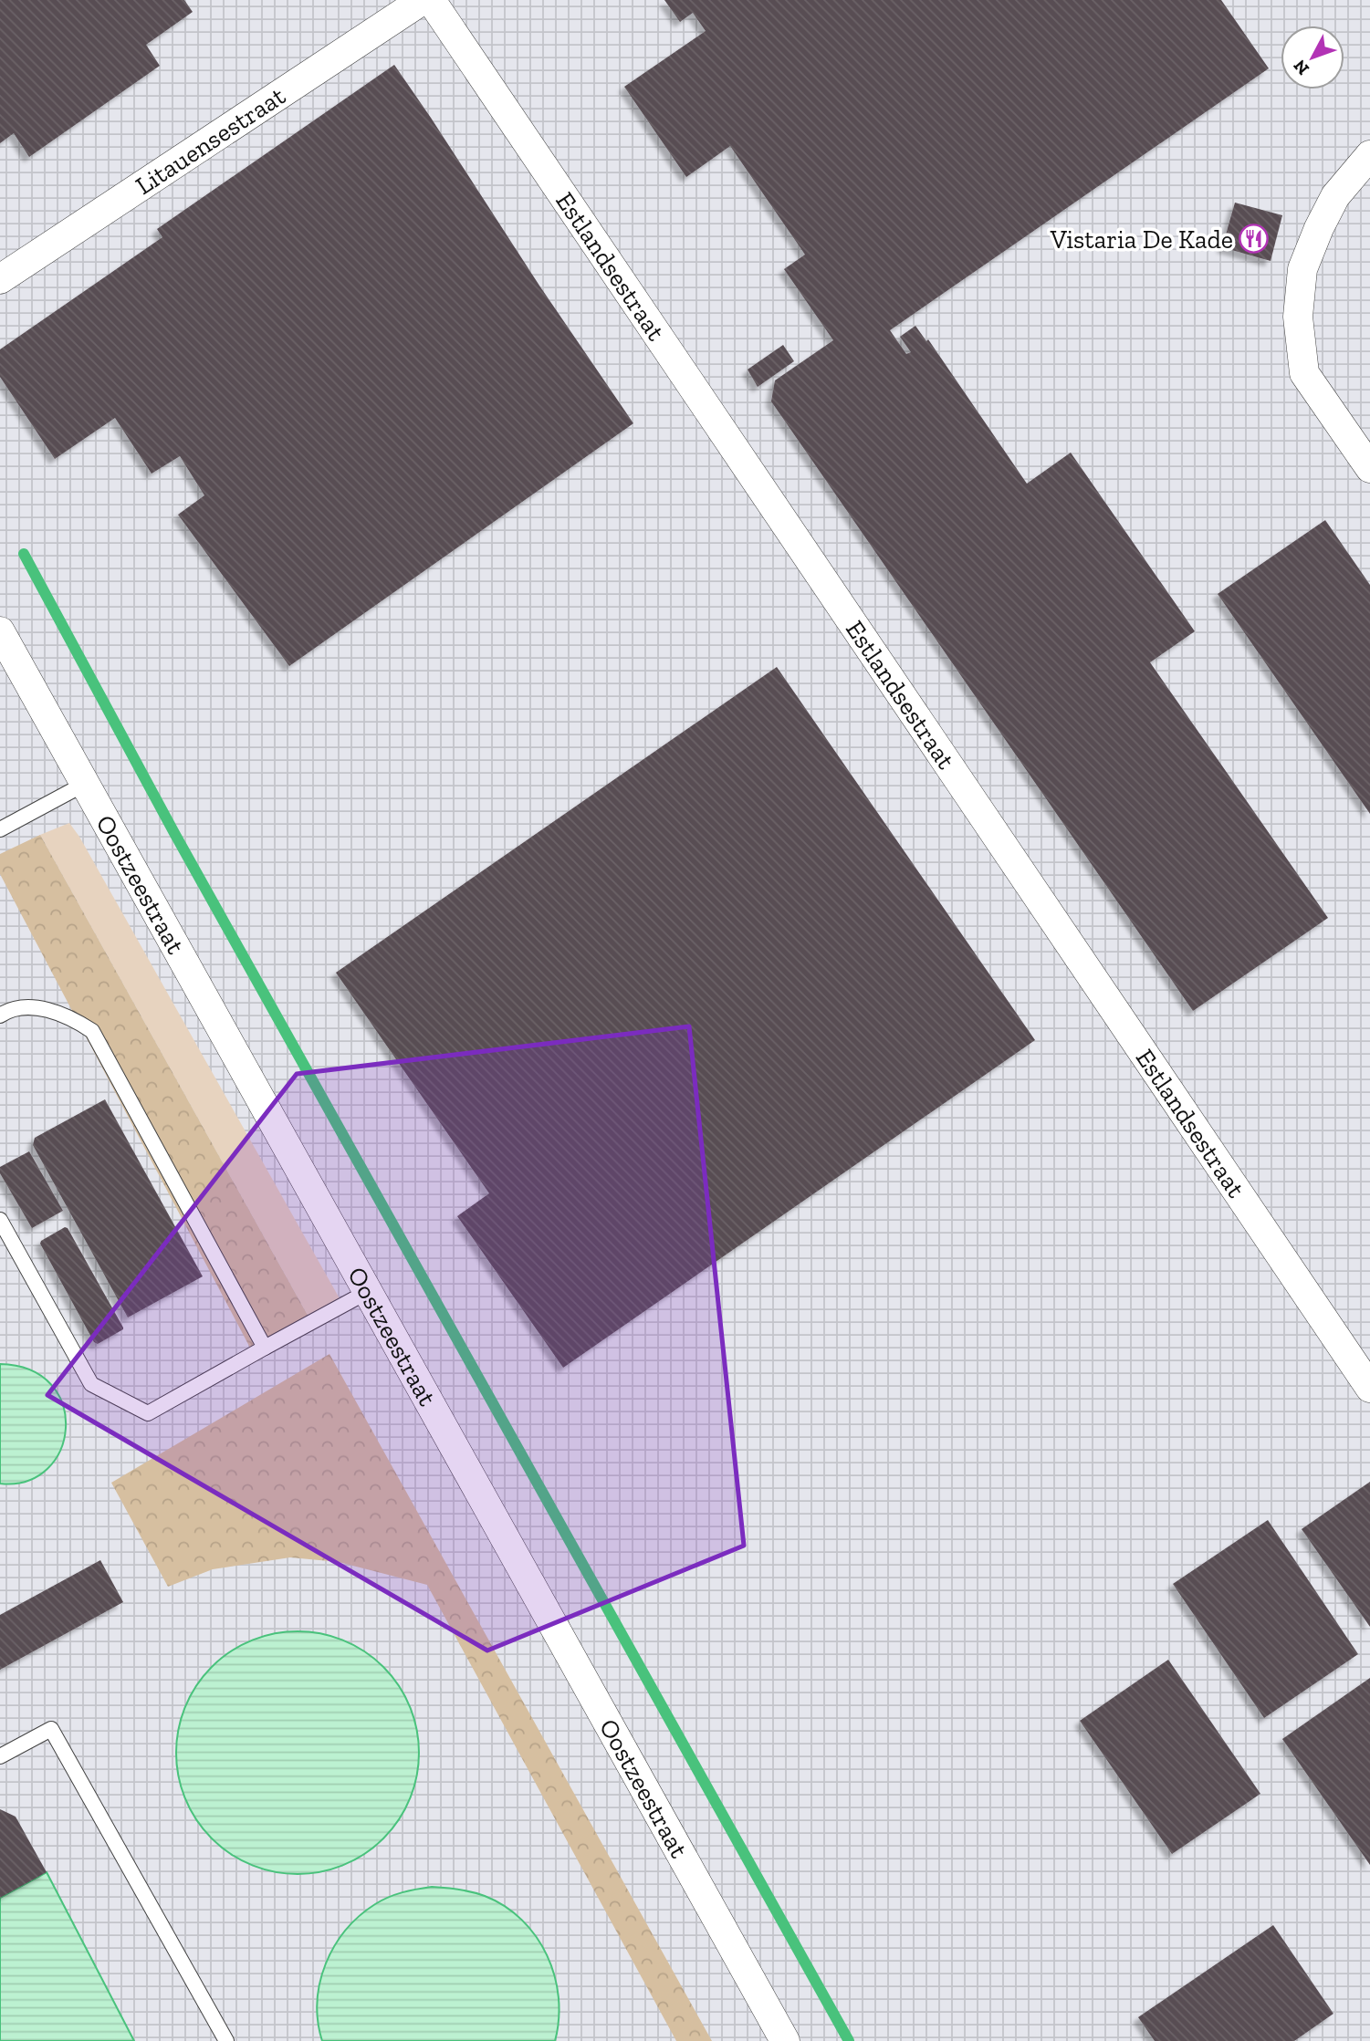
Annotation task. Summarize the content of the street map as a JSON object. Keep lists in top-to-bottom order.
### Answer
{
  "streets": {
    "street": ["Litauensestraat", "Estlandsestraat", "Oostzeestraat"]
  },
  "places": {
    "restaurant": ["Vistaria De Kade"]
  },
  "north": "bottom left"
}
